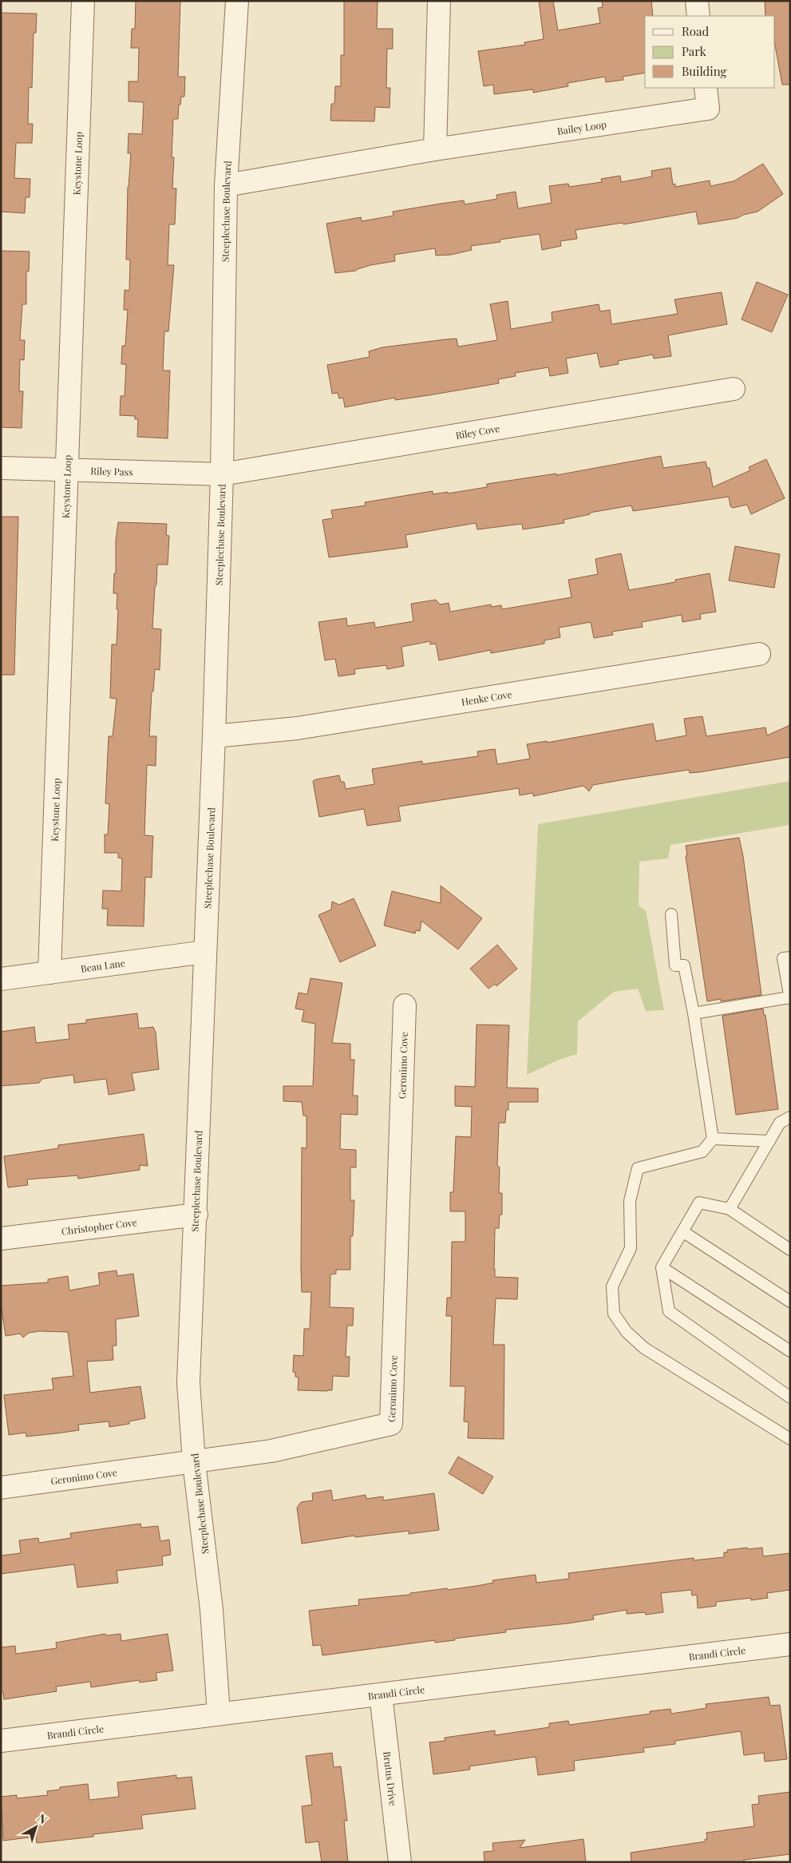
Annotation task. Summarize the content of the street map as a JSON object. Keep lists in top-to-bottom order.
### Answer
{
  "streets": {
    "street": [
      "Bailey Loop",
      "Keystone Loop",
      "Steeplechase Boulevard",
      "Riley Cove",
      "Riley Pass",
      "Henke Cove",
      "Beau Lane",
      "Geronimo Cove",
      "Christopher Cove",
      "Brandi Circle",
      "Brutus Drive"
    ]
  },
  "crossings": [
    ["Bailey Loop", "Steeplechase Boulevard"],
    ["Keystone Loop", "Riley Pass"],
    ["Keystone Loop", "Beau Lane"],
    ["Steeplechase Boulevard", "Riley Cove"],
    ["Steeplechase Boulevard", "Riley Pass"],
    ["Steeplechase Boulevard", "Henke Cove"],
    ["Steeplechase Boulevard", "Beau Lane"],
    ["Steeplechase Boulevard", "Geronimo Cove"],
    ["Steeplechase Boulevard", "Christopher Cove"],
    ["Steeplechase Boulevard", "Brandi Circle"],
    ["Riley Cove", "Riley Pass"],
    ["Brandi Circle", "Brutus Drive"]
  ],
  "legend": ["Road", "Park", "Building"],
  "north": "top right"
}
